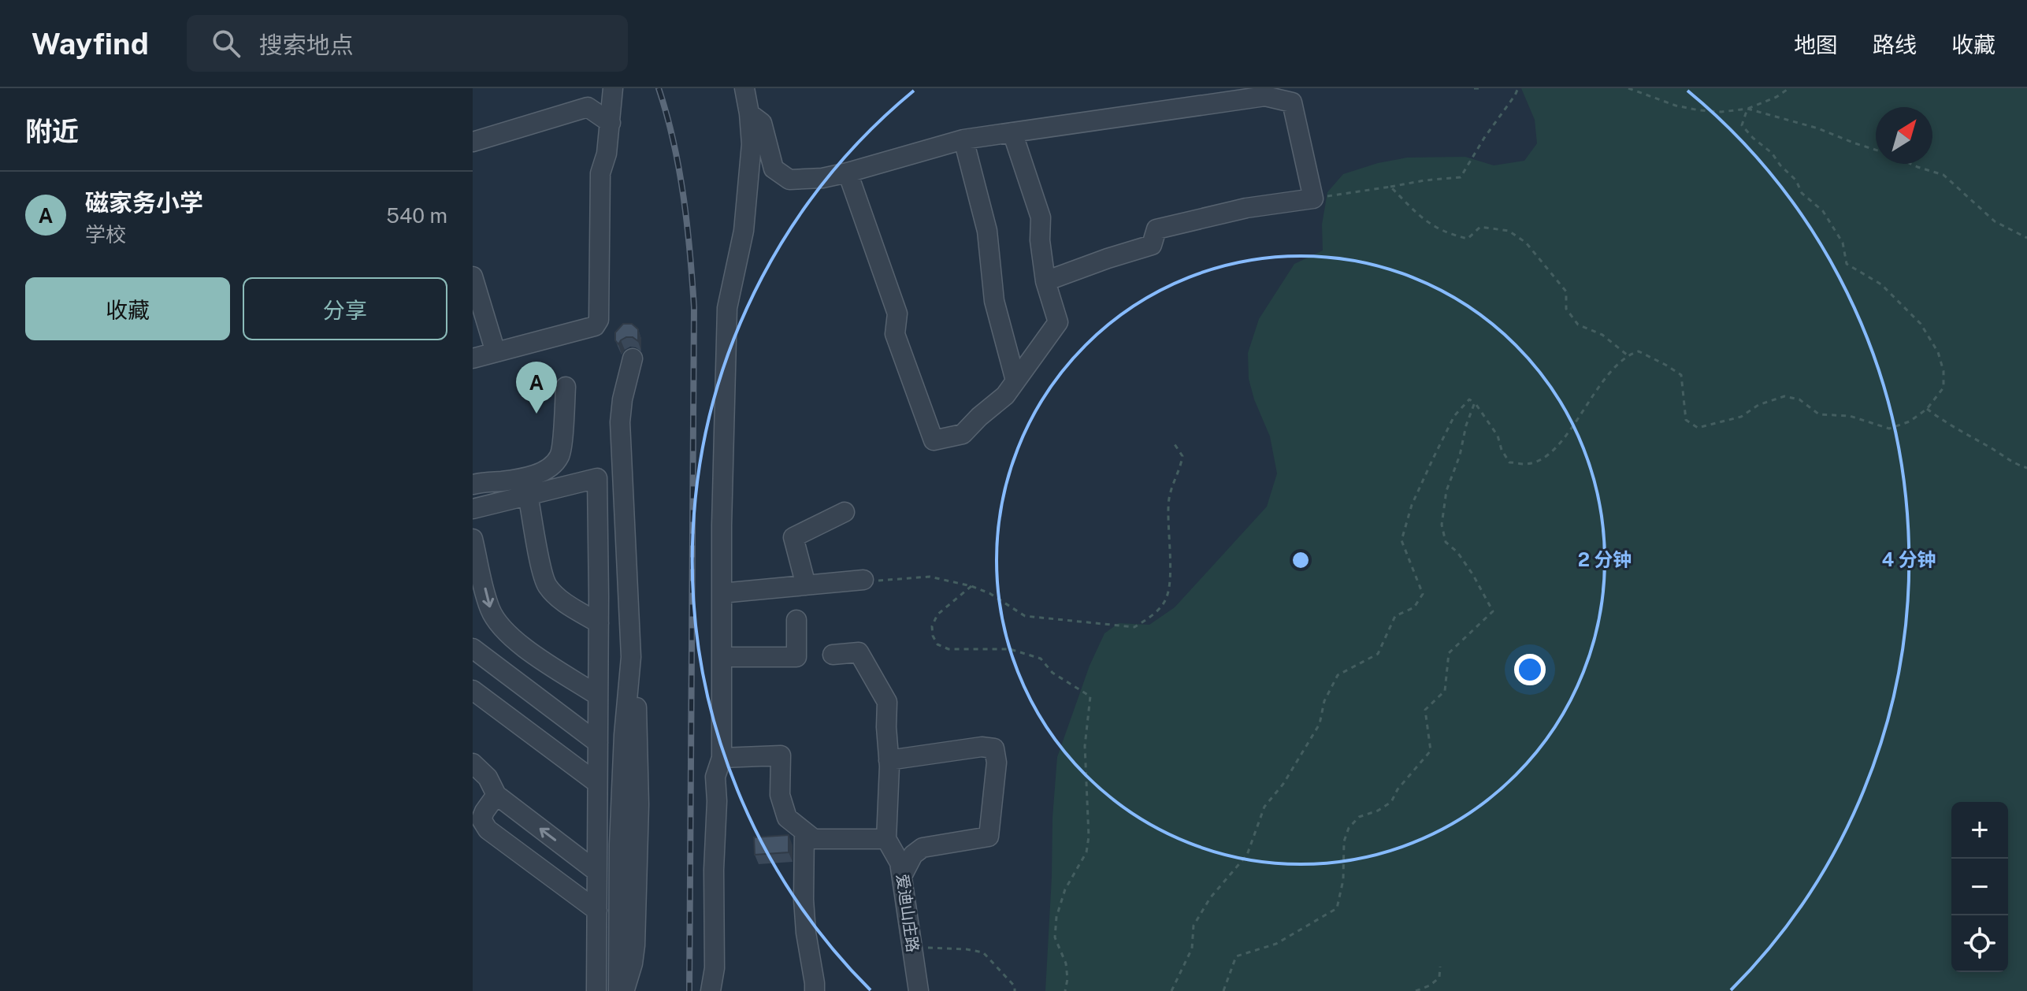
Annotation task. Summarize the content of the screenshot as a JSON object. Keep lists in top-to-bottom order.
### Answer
{
  "streets": {
    "street": ["爱迪山庄路"]
  },
  "north": "top right",
  "page": {
    "header": "Wayfind",
    "search": "搜索地点",
    "nav": ["地图", "路线", "收藏"],
    "heading": "附近",
    "list": [
      {
        "mark": "A",
        "name": "磁家务小学",
        "note": "学校",
        "value": "540 m"
      }
    ],
    "buttons": ["收藏", "分享"],
    "pins": "A",
    "map_buttons": ["+", "−"]
  },
  "rings": ["2 分钟", "4 分钟"]
}
